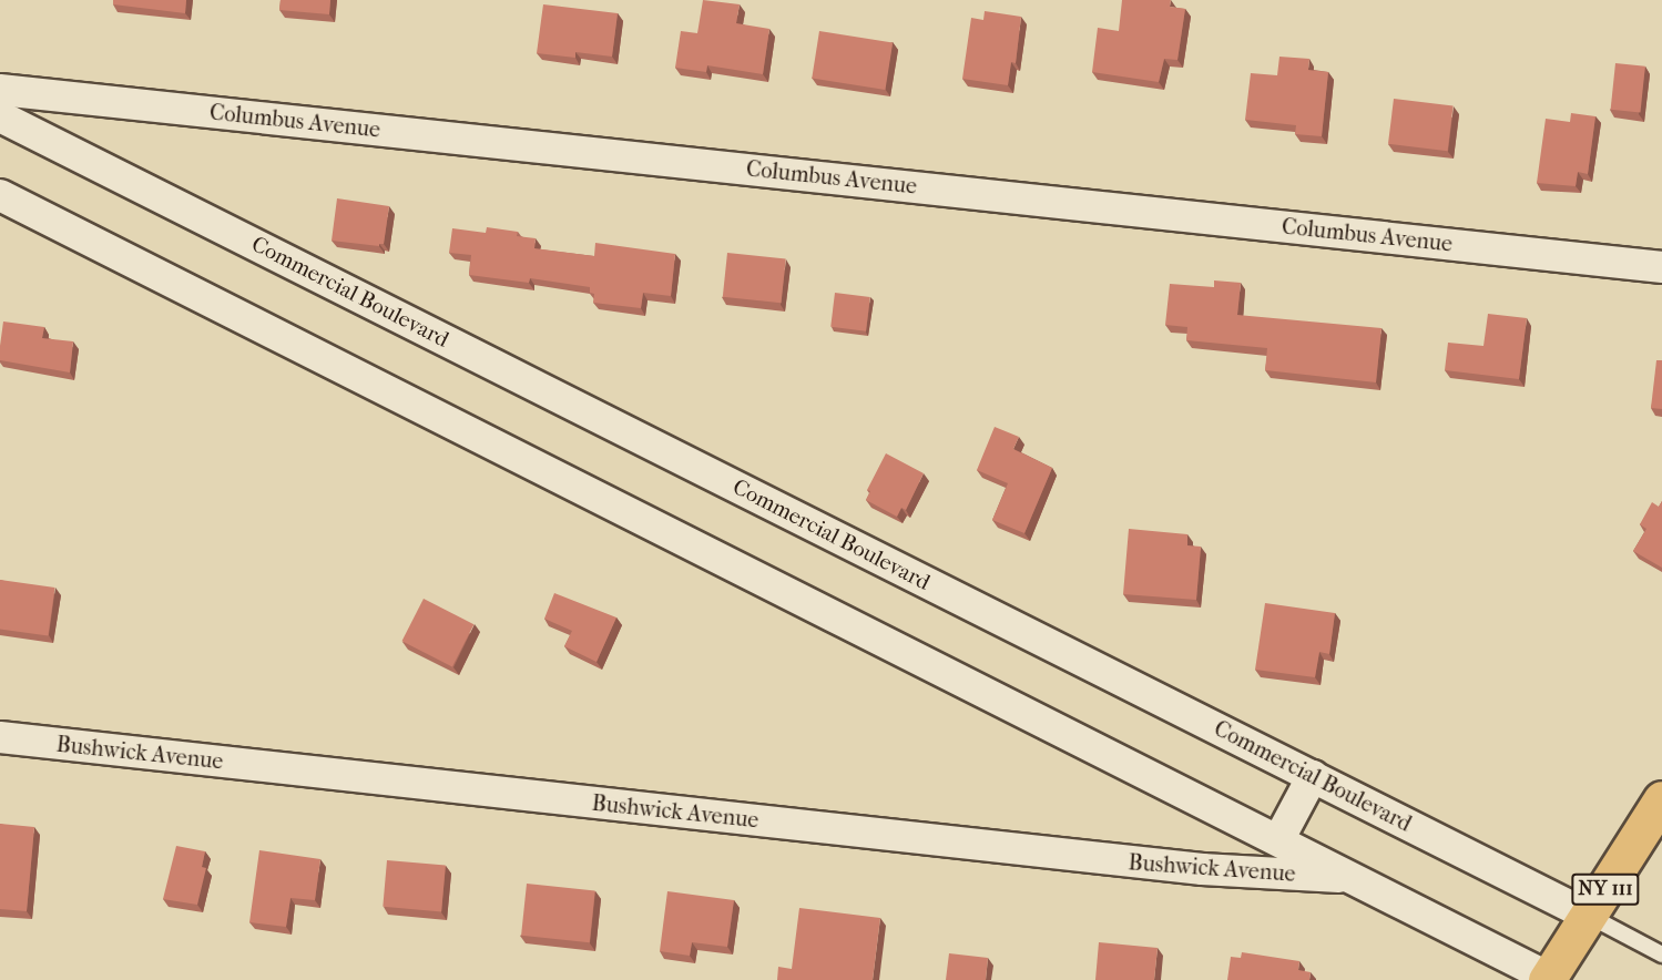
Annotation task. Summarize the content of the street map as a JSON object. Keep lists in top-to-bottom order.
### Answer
{
  "streets": {
    "main road": ["NY 111"],
    "street": ["Columbus Avenue", "Commercial Boulevard", "Bushwick Avenue"]
  },
  "crossings": [
    ["Commercial Boulevard", "NY 111"]
  ]
}
